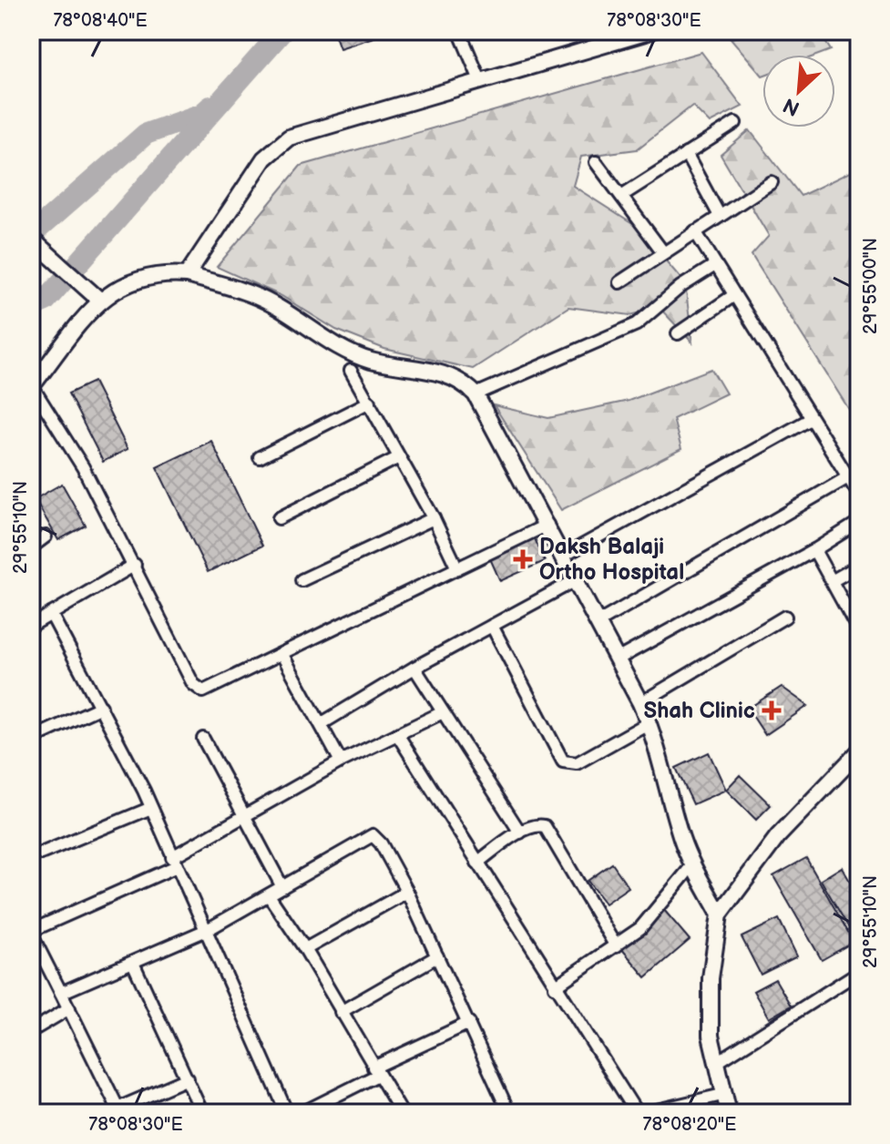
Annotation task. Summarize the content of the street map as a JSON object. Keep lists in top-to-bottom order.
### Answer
{
  "places": {
    "health": ["Daksh Balaji Ortho Hospital", "Shah Clinic"]
  },
  "north": "bottom left",
  "coordinates": [
    "78°08'40\"E",
    "78°08'30\"E",
    "29°55'00\"N",
    "29°55'10\"N",
    "78°08'20\"E"
  ]
}
